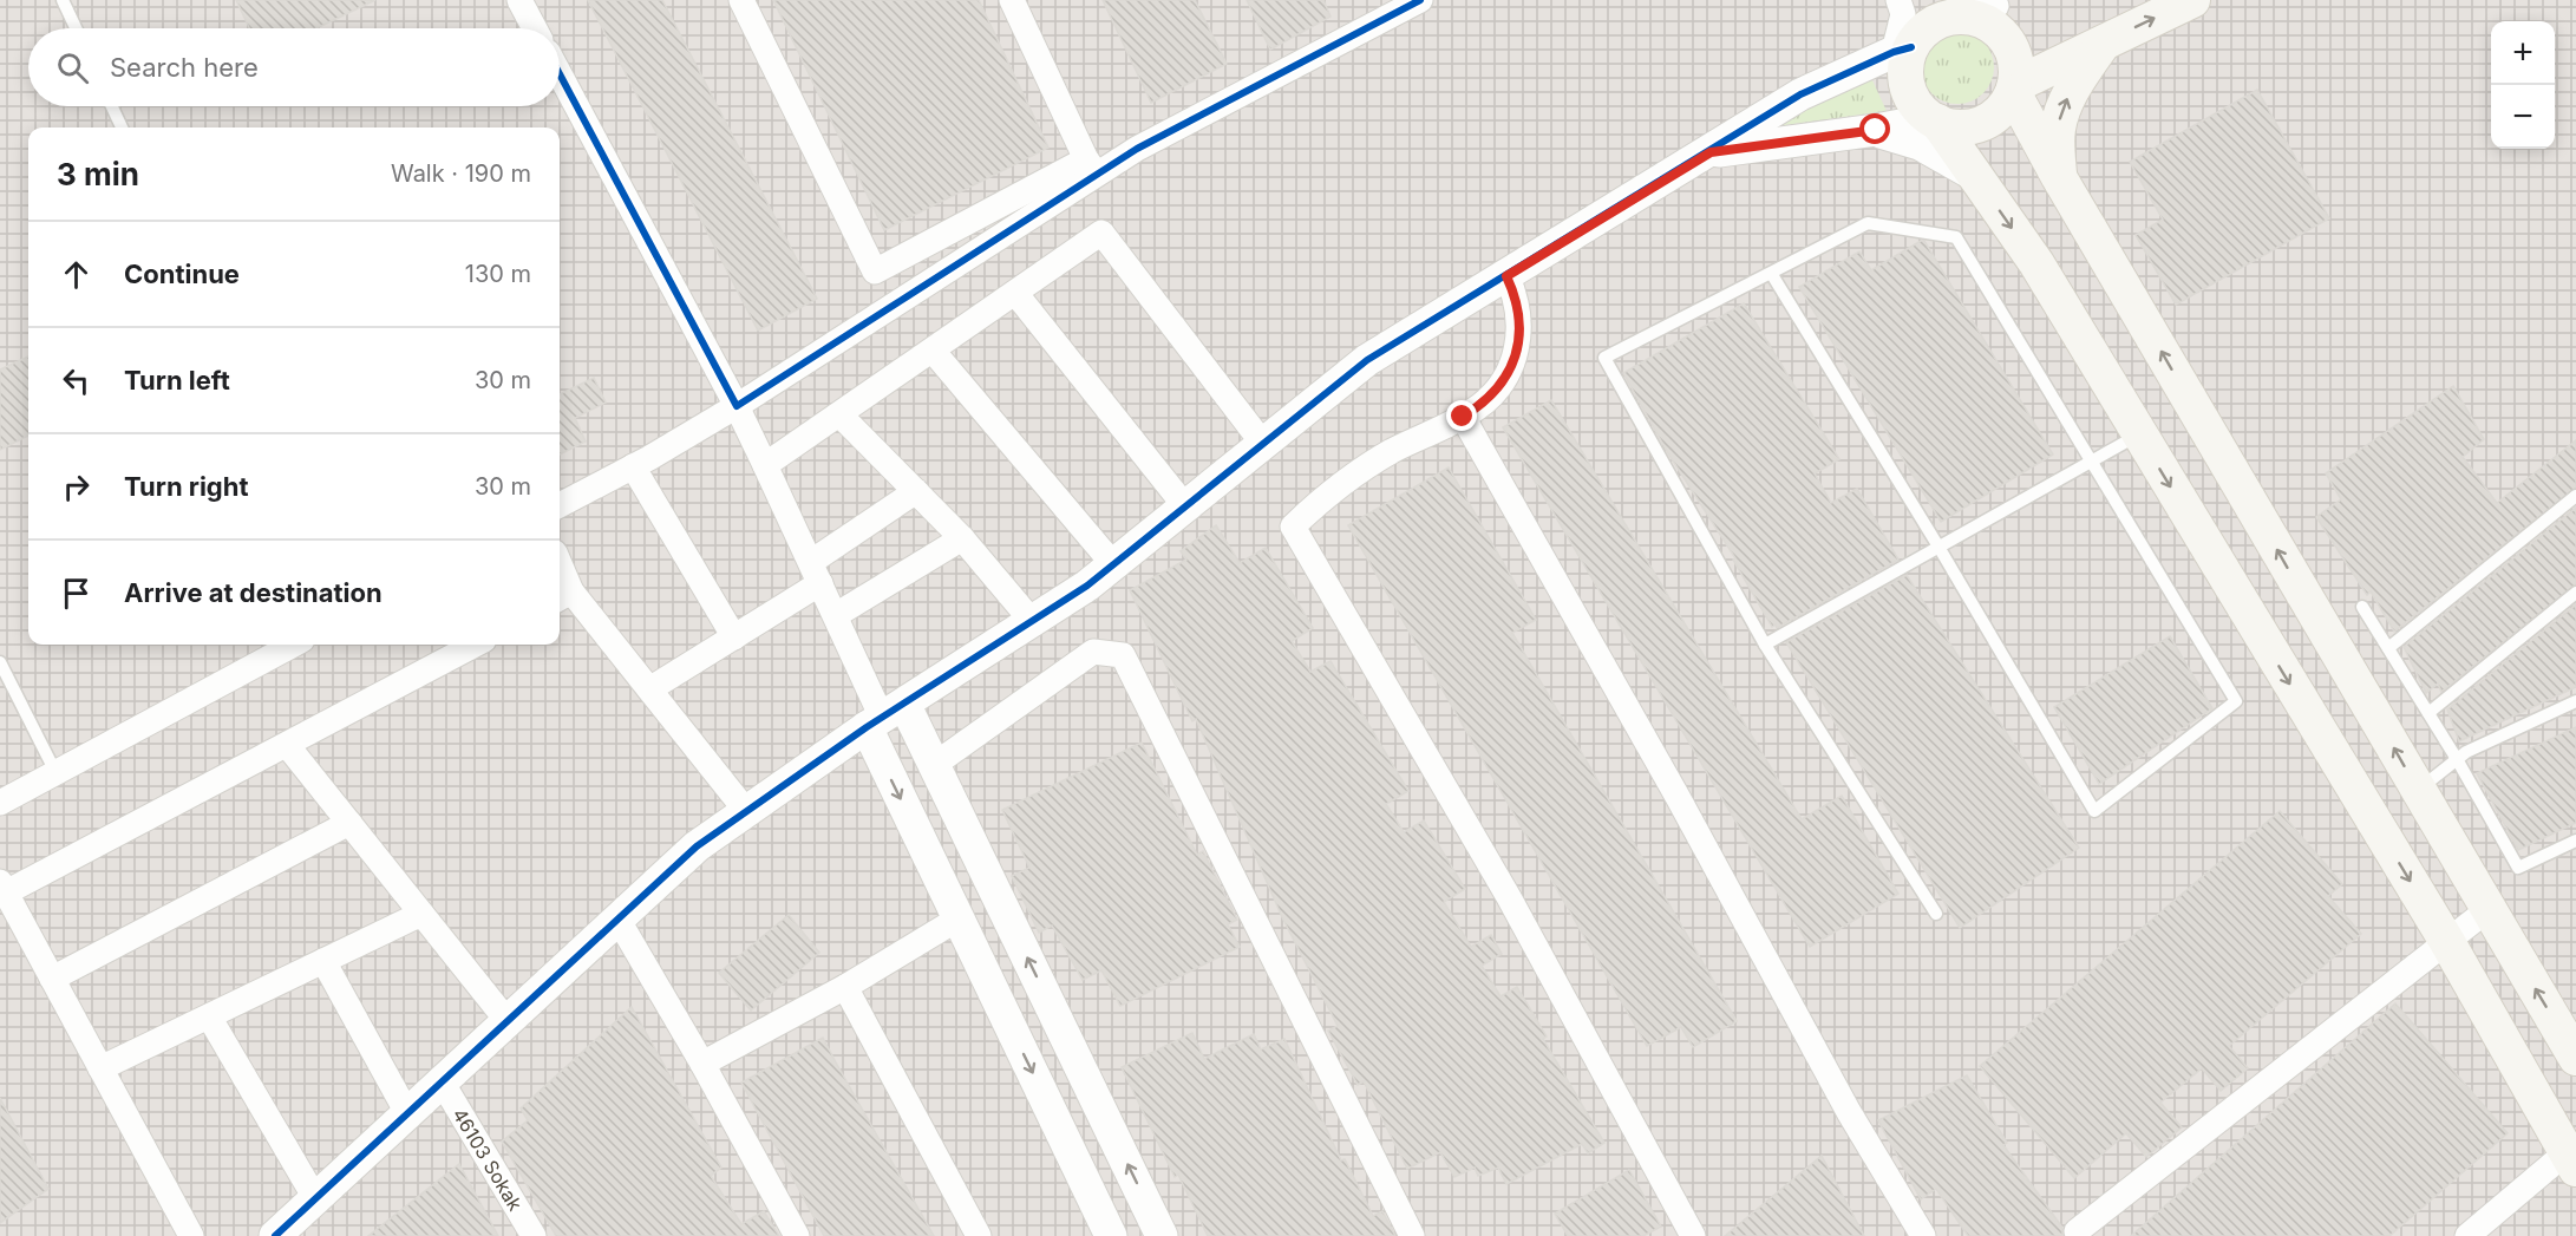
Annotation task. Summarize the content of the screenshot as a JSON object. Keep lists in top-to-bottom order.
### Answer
{
  "streets": {
    "street": ["46103 Sokak"]
  },
  "page": {
    "map_buttons": ["+", "−"],
    "search": "Search here",
    "heading": ["3 min", "Walk · 190 m"],
    "list": [
      ["Continue", "130 m"],
      ["Turn left", "30 m"],
      ["Turn right", "30 m"],
      "Arrive at destination"
    ]
  }
}
